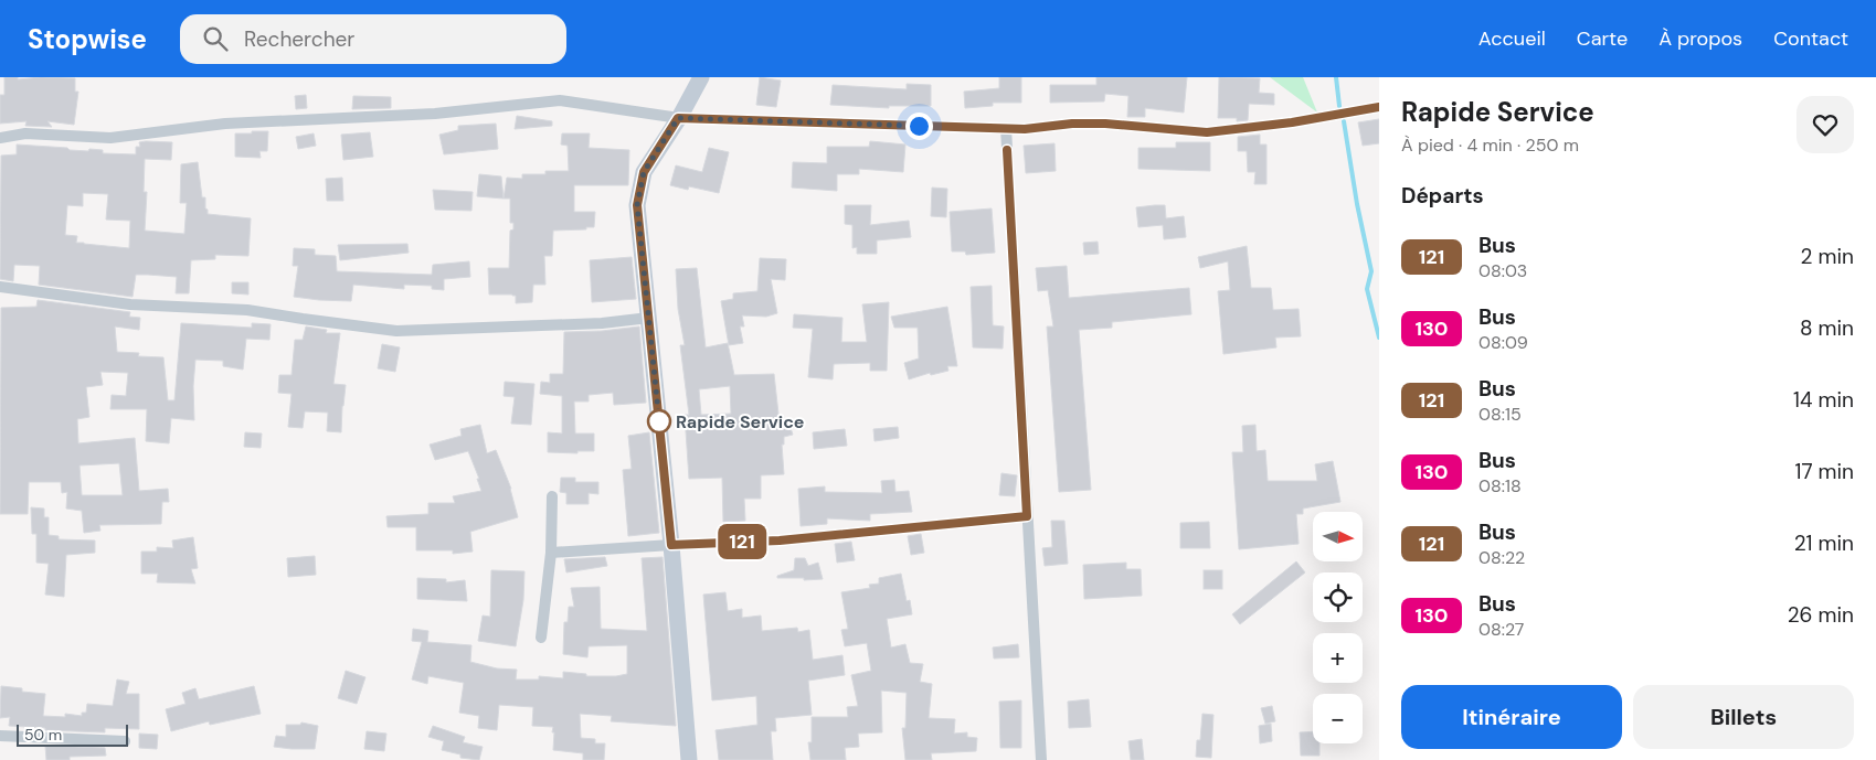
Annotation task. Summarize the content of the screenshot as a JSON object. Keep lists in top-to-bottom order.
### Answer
{
  "places": ["Rapide Service"],
  "lines": ["bus line 121"],
  "scale_bar": "50 m",
  "north": "right",
  "page": {
    "header": "Stopwise",
    "search": "Rechercher",
    "nav": [
      "Accueil",
      "Carte",
      "À propos",
      "Contact"
    ],
    "on_map": "121",
    "heading": [
      ["Rapide Service", "À pied · 4 min · 250 m"],
      "Départs"
    ],
    "list": [
      {
        "mark": "121",
        "name": "Bus",
        "note": "08:03",
        "value": "2 min"
      },
      {
        "mark": "130",
        "name": "Bus",
        "note": "08:09",
        "value": "8 min"
      },
      {
        "mark": "121",
        "name": "Bus",
        "note": "08:15",
        "value": "14 min"
      },
      {
        "mark": "130",
        "name": "Bus",
        "note": "08:18",
        "value": "17 min"
      },
      {
        "mark": "121",
        "name": "Bus",
        "note": "08:22",
        "value": "21 min"
      },
      {
        "mark": "130",
        "name": "Bus",
        "note": "08:27",
        "value": "26 min"
      }
    ],
    "map_buttons": ["+", "−"],
    "buttons": ["Itinéraire", "Billets"],
    "scale": "50 m"
  }
}
